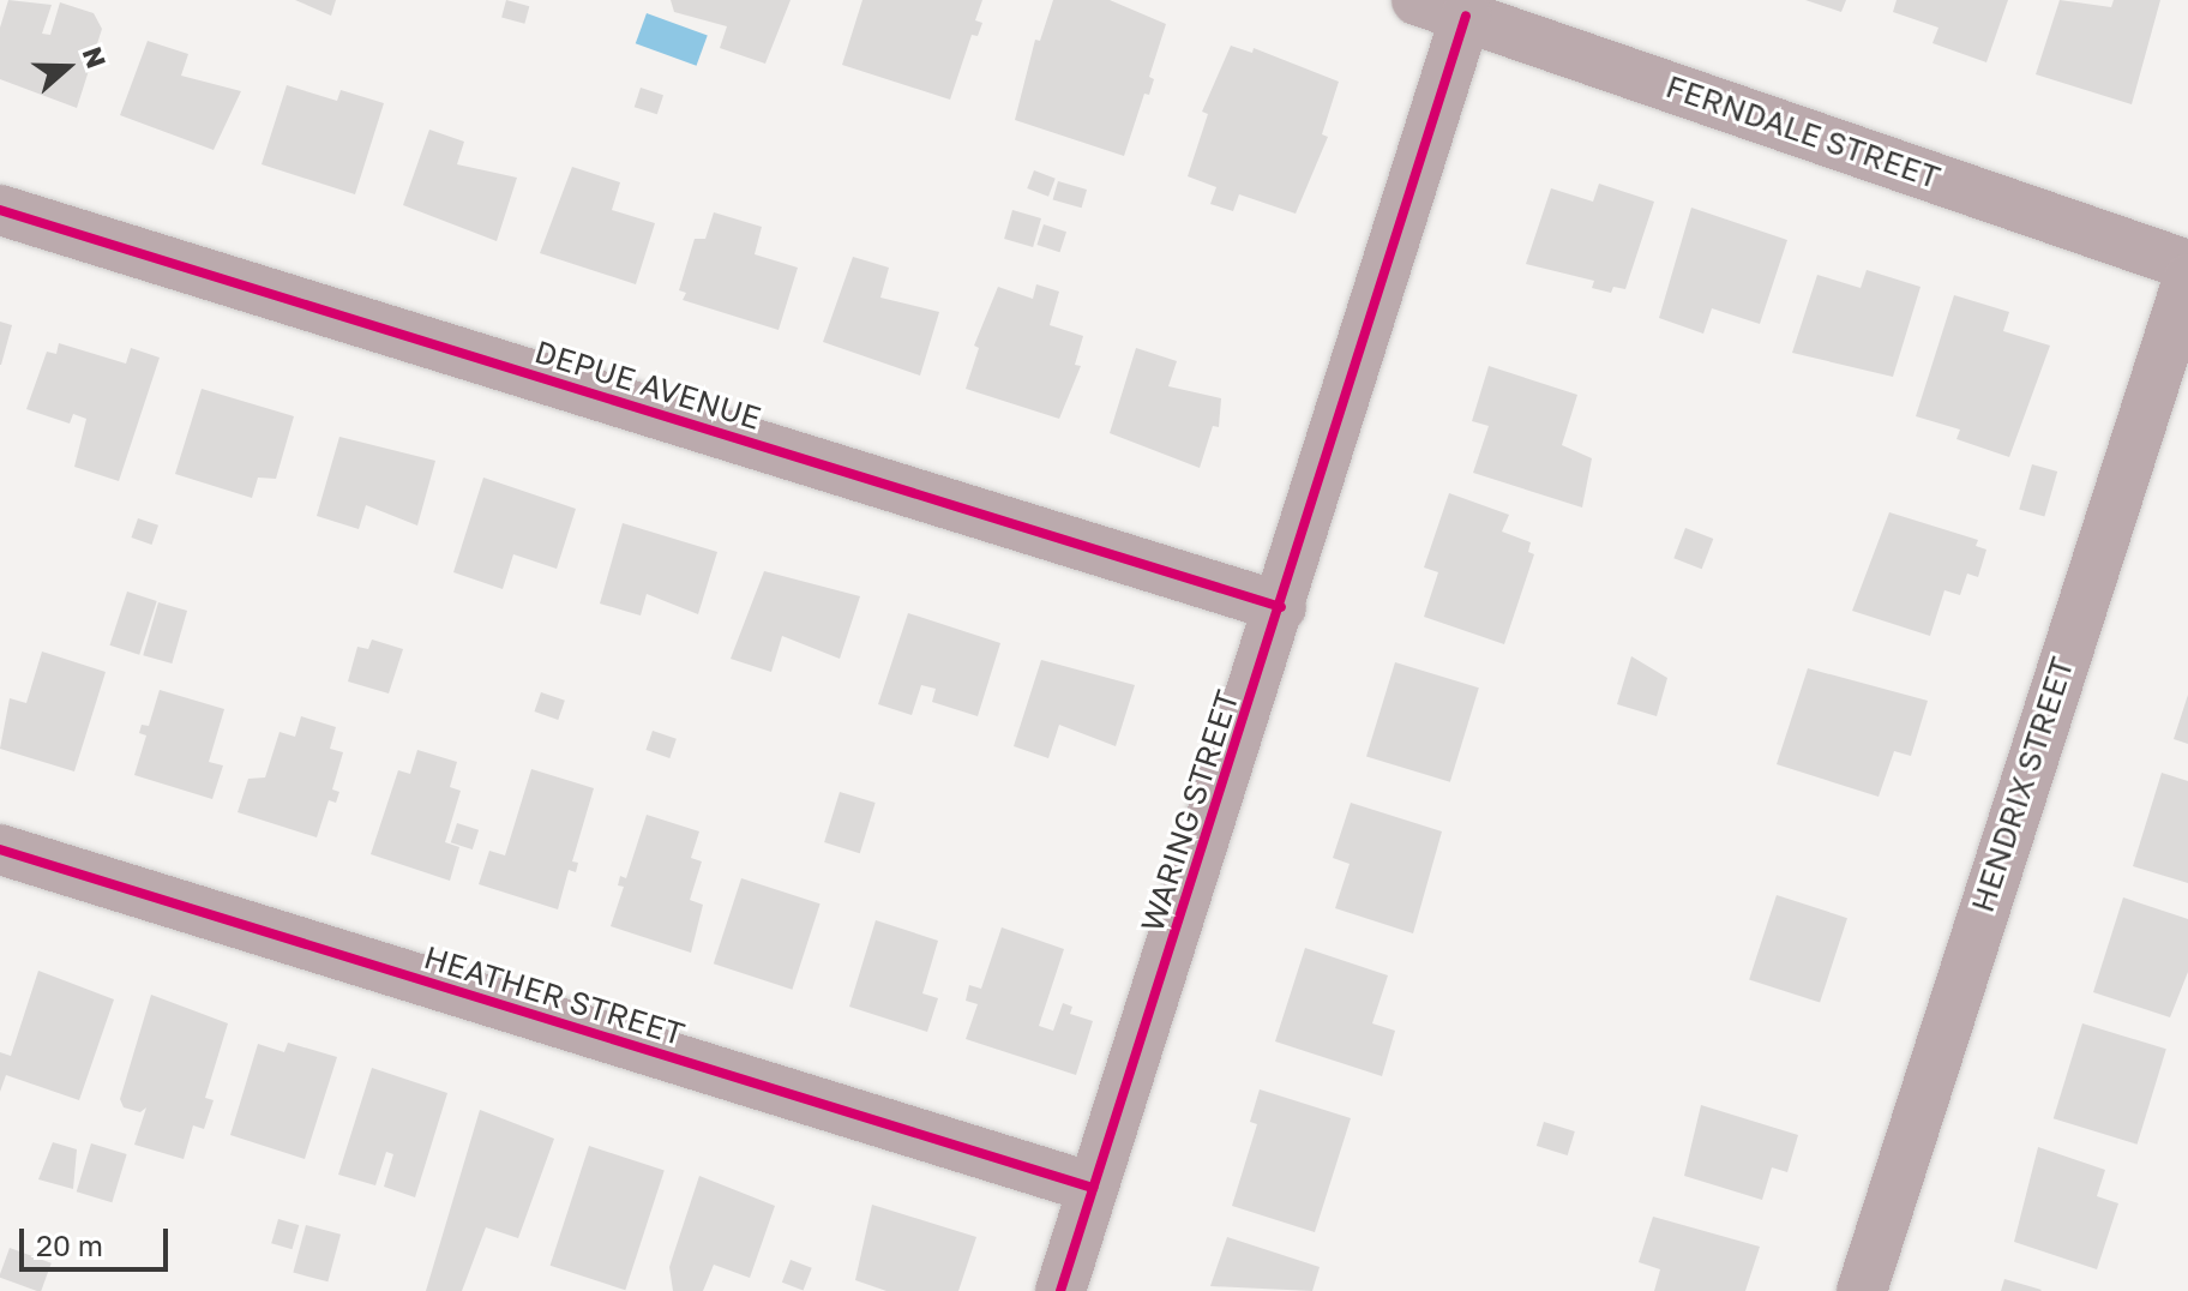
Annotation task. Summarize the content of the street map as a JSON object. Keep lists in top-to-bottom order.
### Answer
{
  "streets": {
    "street": [
      "FERNDALE STREET",
      "DEPUE AVENUE",
      "HENDRIX STREET",
      "WARING STREET",
      "HEATHER STREET"
    ]
  },
  "crossings": [
    ["FERNDALE STREET", "WARING STREET"],
    ["DEPUE AVENUE", "WARING STREET"],
    ["WARING STREET", "HEATHER STREET"]
  ],
  "scale_bar": "20 m",
  "north": "right"
}
